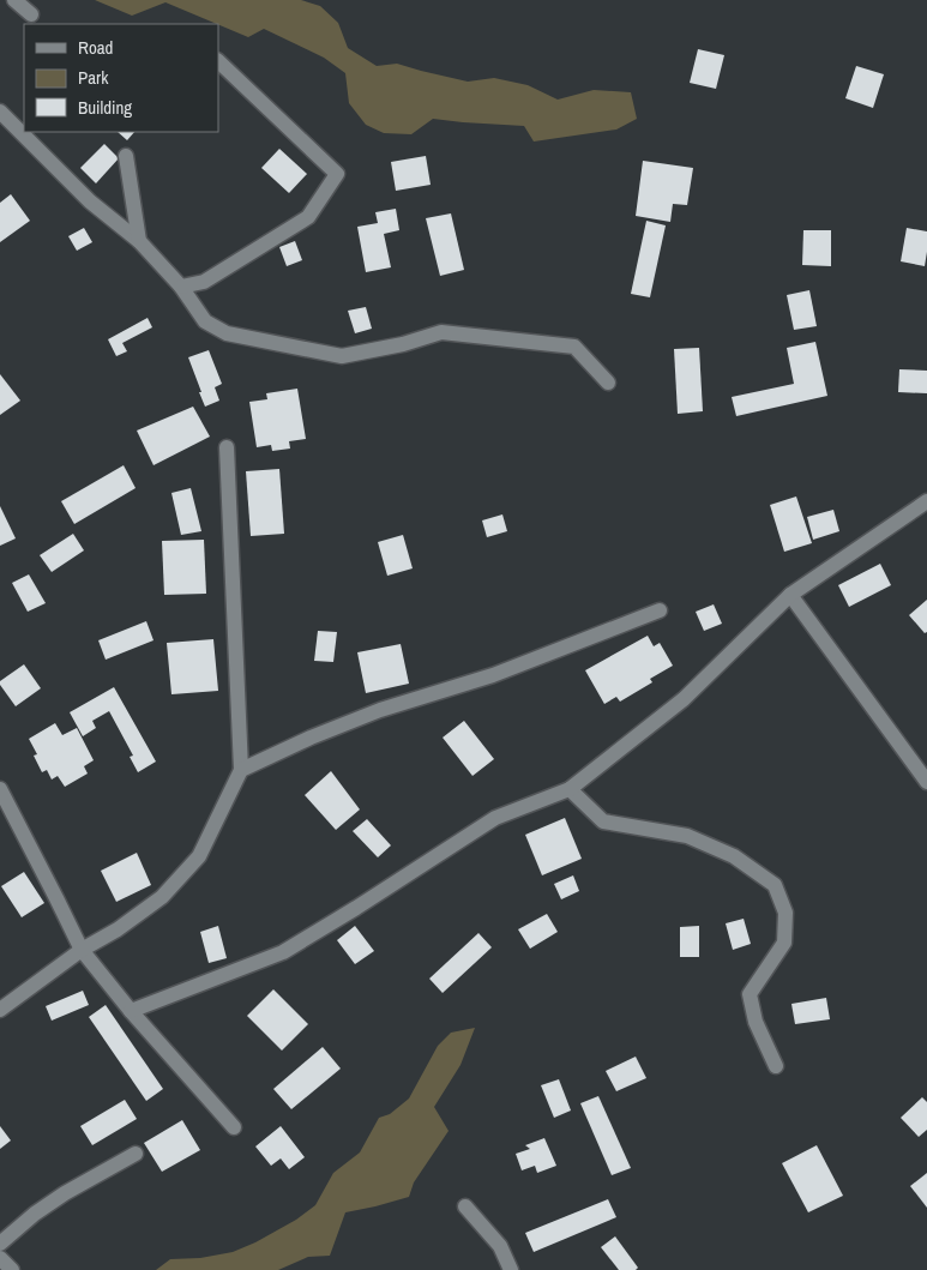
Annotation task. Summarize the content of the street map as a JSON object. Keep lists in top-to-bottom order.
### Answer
{
  "legend": ["Road", "Park", "Building"]
}
